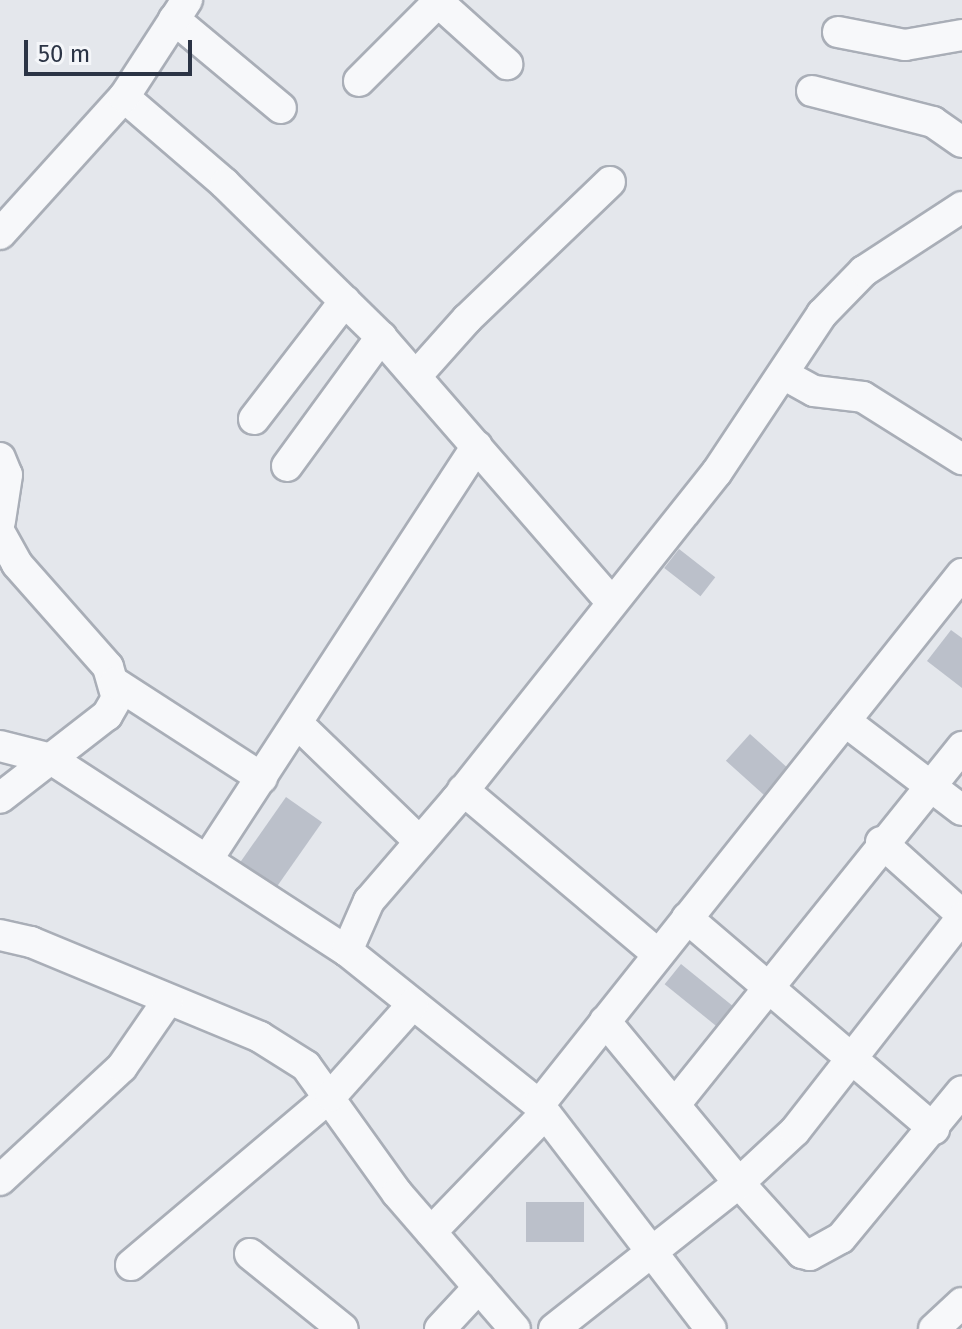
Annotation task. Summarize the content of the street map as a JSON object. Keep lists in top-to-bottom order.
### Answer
{
  "scale_bar": "50 m"
}
